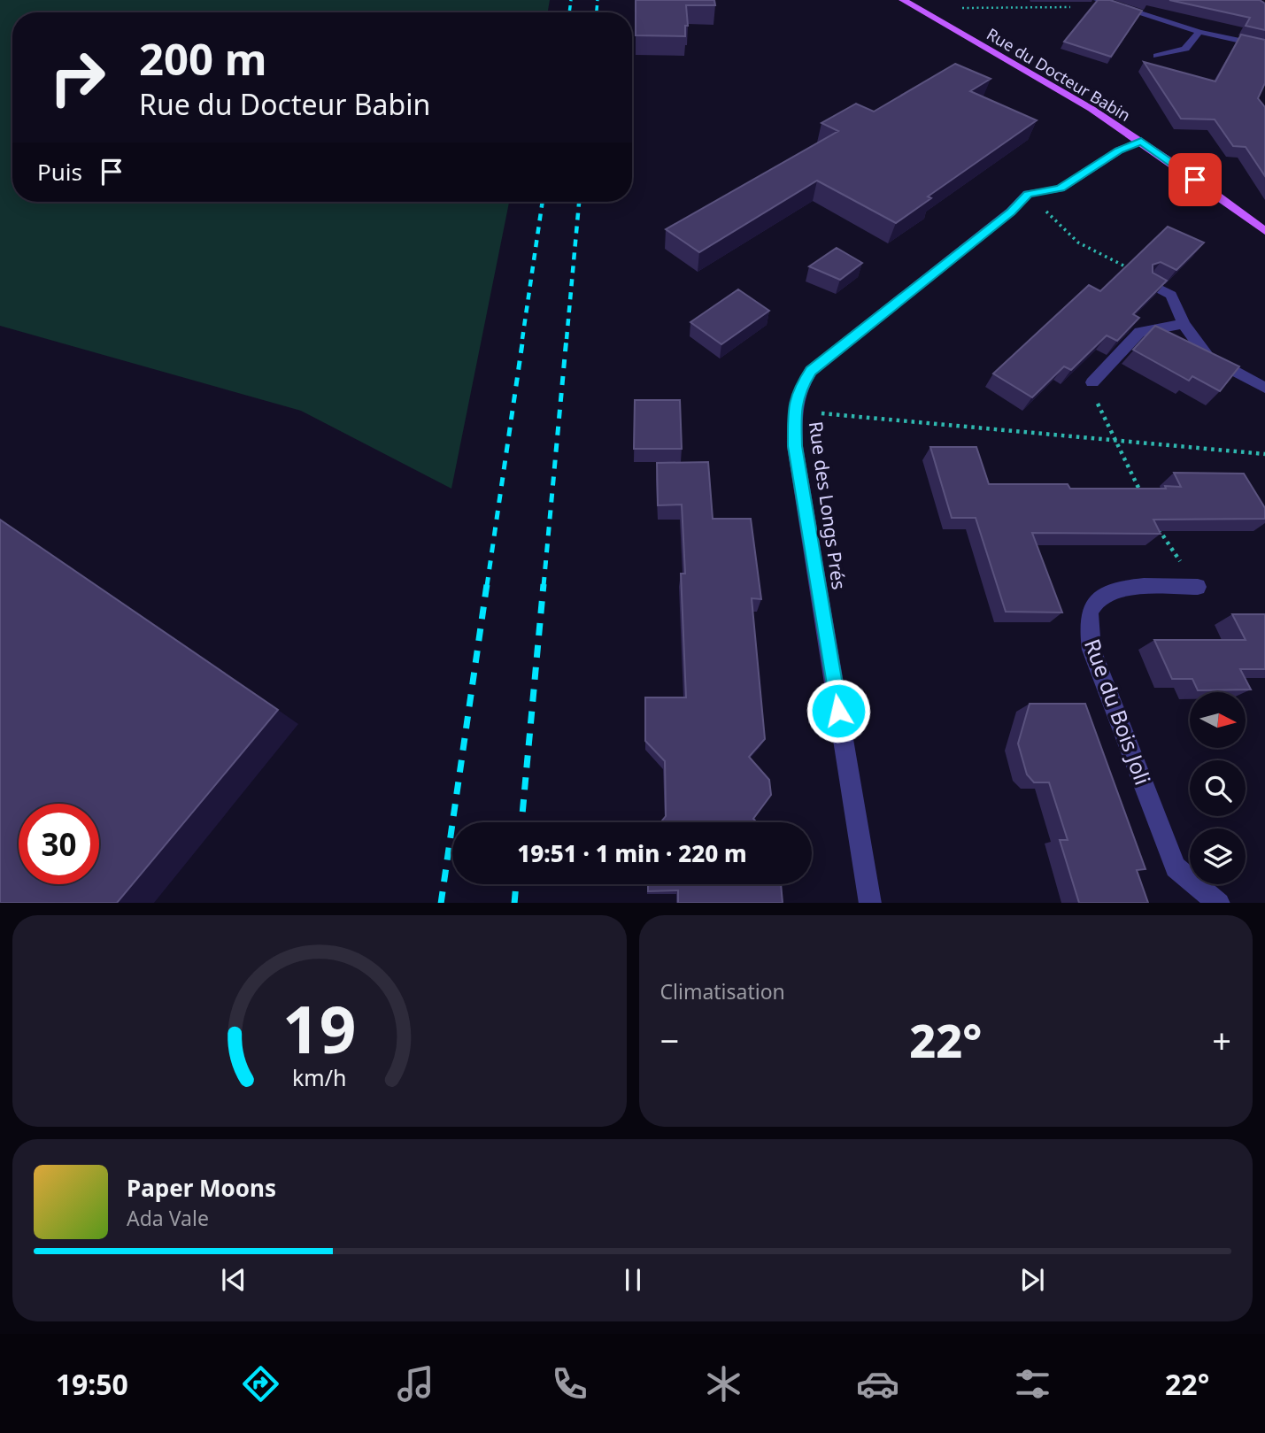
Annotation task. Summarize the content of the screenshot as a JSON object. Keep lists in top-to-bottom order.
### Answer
{
  "streets": {
    "main road": ["Rue du Docteur Babin"],
    "street": ["Rue des Longs Prés", "Rue du Bois Joli"]
  },
  "north": "right",
  "page": {
    "turn": ["200 m", "Rue du Docteur Babin"],
    "then": "Puis",
    "limit": "30",
    "trip": "19:51 · 1 min · 220 m",
    "tile": "Climatisation",
    "heat": ["−", "22°", "+"],
    "song": ["Paper Moons", "Ada Vale"],
    "tabs": ["19:50", "22°"],
    "gauge": ["19", "km/h"]
  }
}
